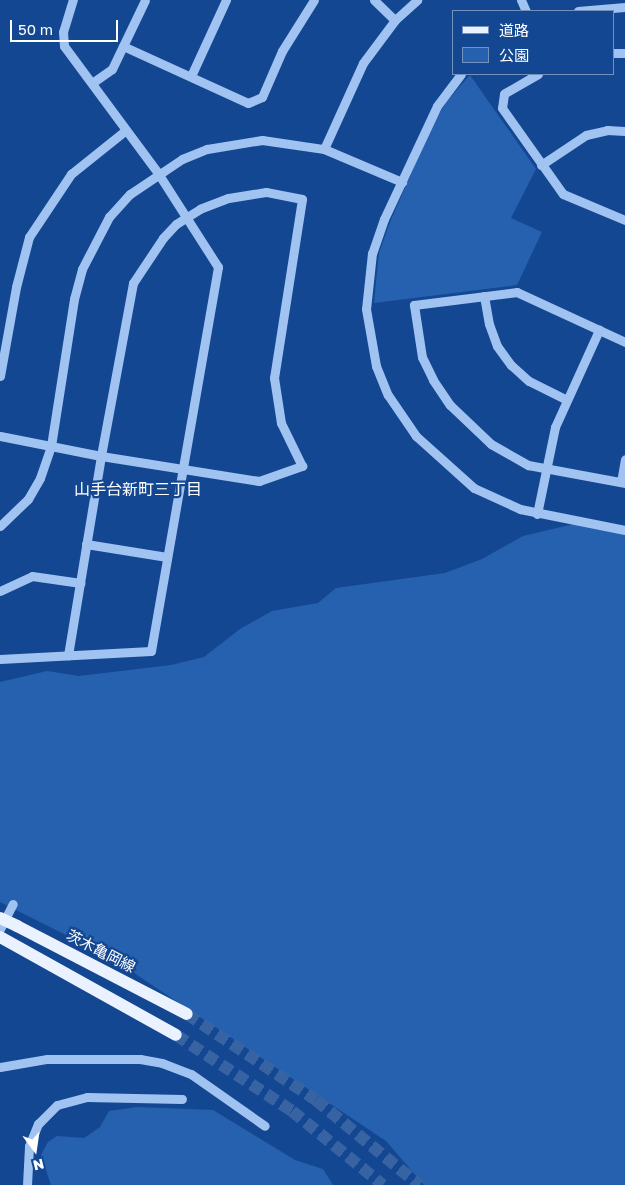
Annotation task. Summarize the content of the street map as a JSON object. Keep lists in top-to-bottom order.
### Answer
{
  "streets": {
    "main road": ["茨木亀岡線"]
  },
  "districts": ["山手台新町三丁目"],
  "legend": ["道路", "公園"],
  "scale_bar": "50 m",
  "north": "bottom"
}
